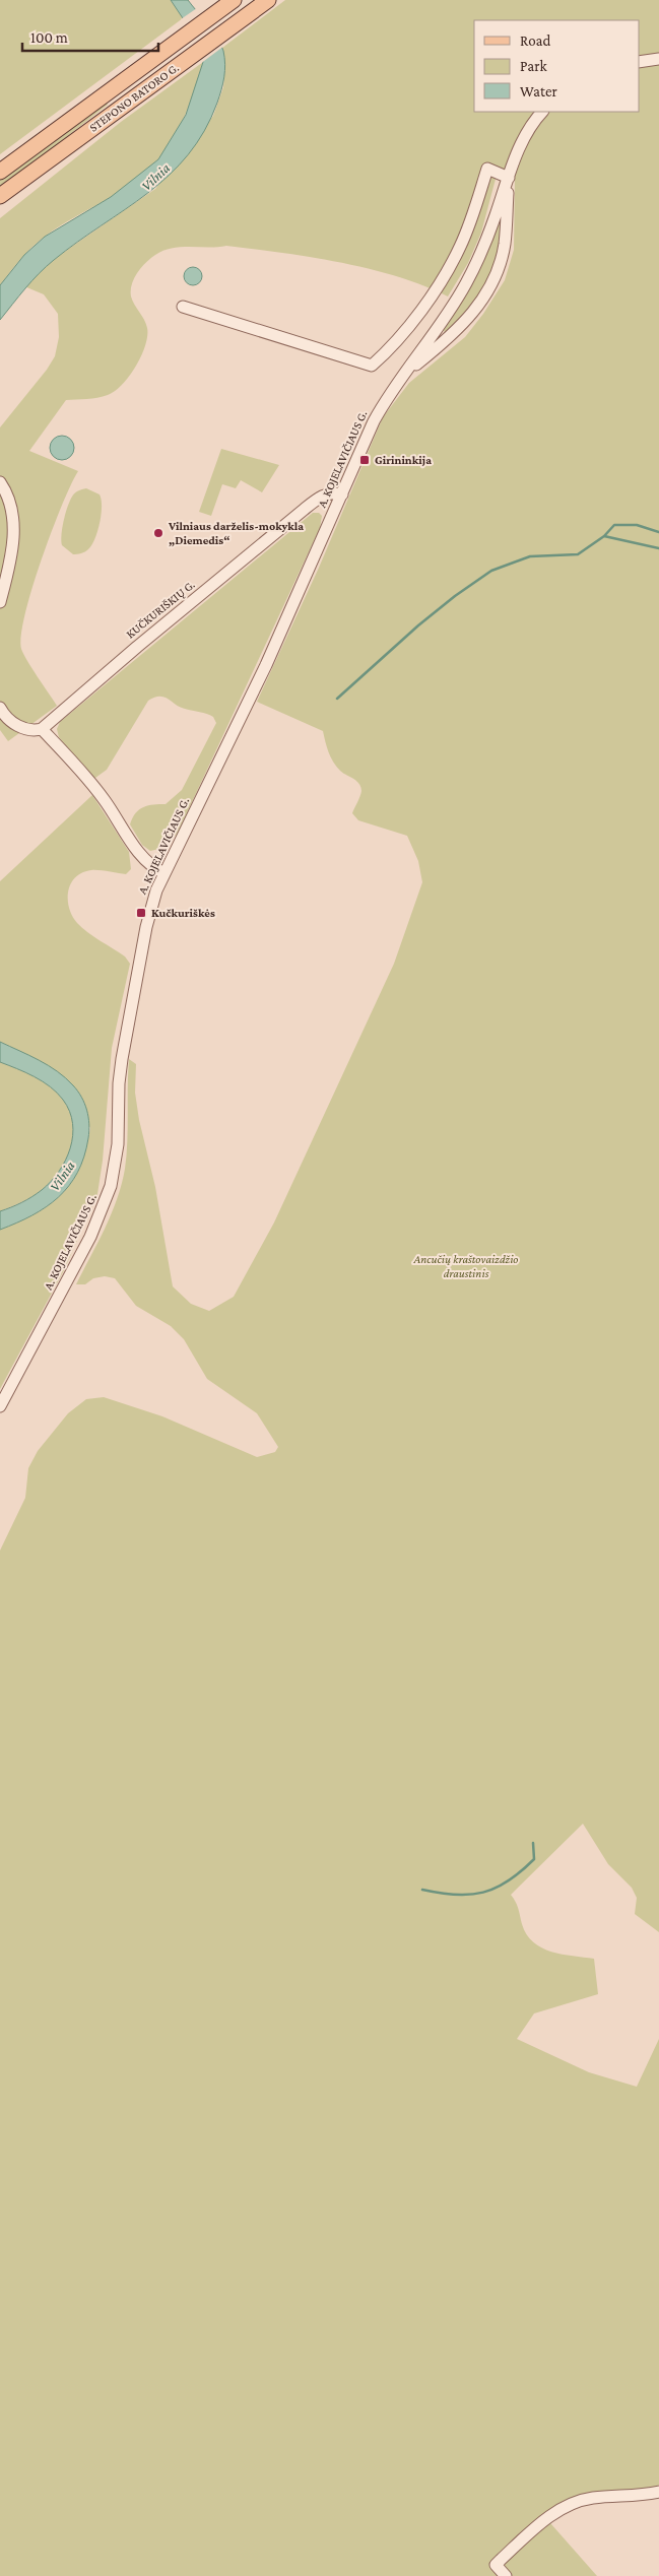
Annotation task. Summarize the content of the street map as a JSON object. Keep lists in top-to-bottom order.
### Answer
{
  "streets": {
    "main road": ["STEPONO BATORO G."],
    "street": ["A. KOJELAVIČIAUS G.", "KUČKURIŠKIŲ G."]
  },
  "crossings": [
    ["A. KOJELAVIČIAUS G.", "KUČKURIŠKIŲ G."]
  ],
  "water": ["Vilnia"],
  "parks": ["Ancučių kraštovaizdžio draustinis"],
  "places": {
    "transit": ["Girininkija", "Kučkuriškės"],
    "other": ["Vilniaus darželis-mokykla „Diemedis“"]
  },
  "legend": ["Road", "Park", "Water"],
  "scale_bar": "100 m"
}
